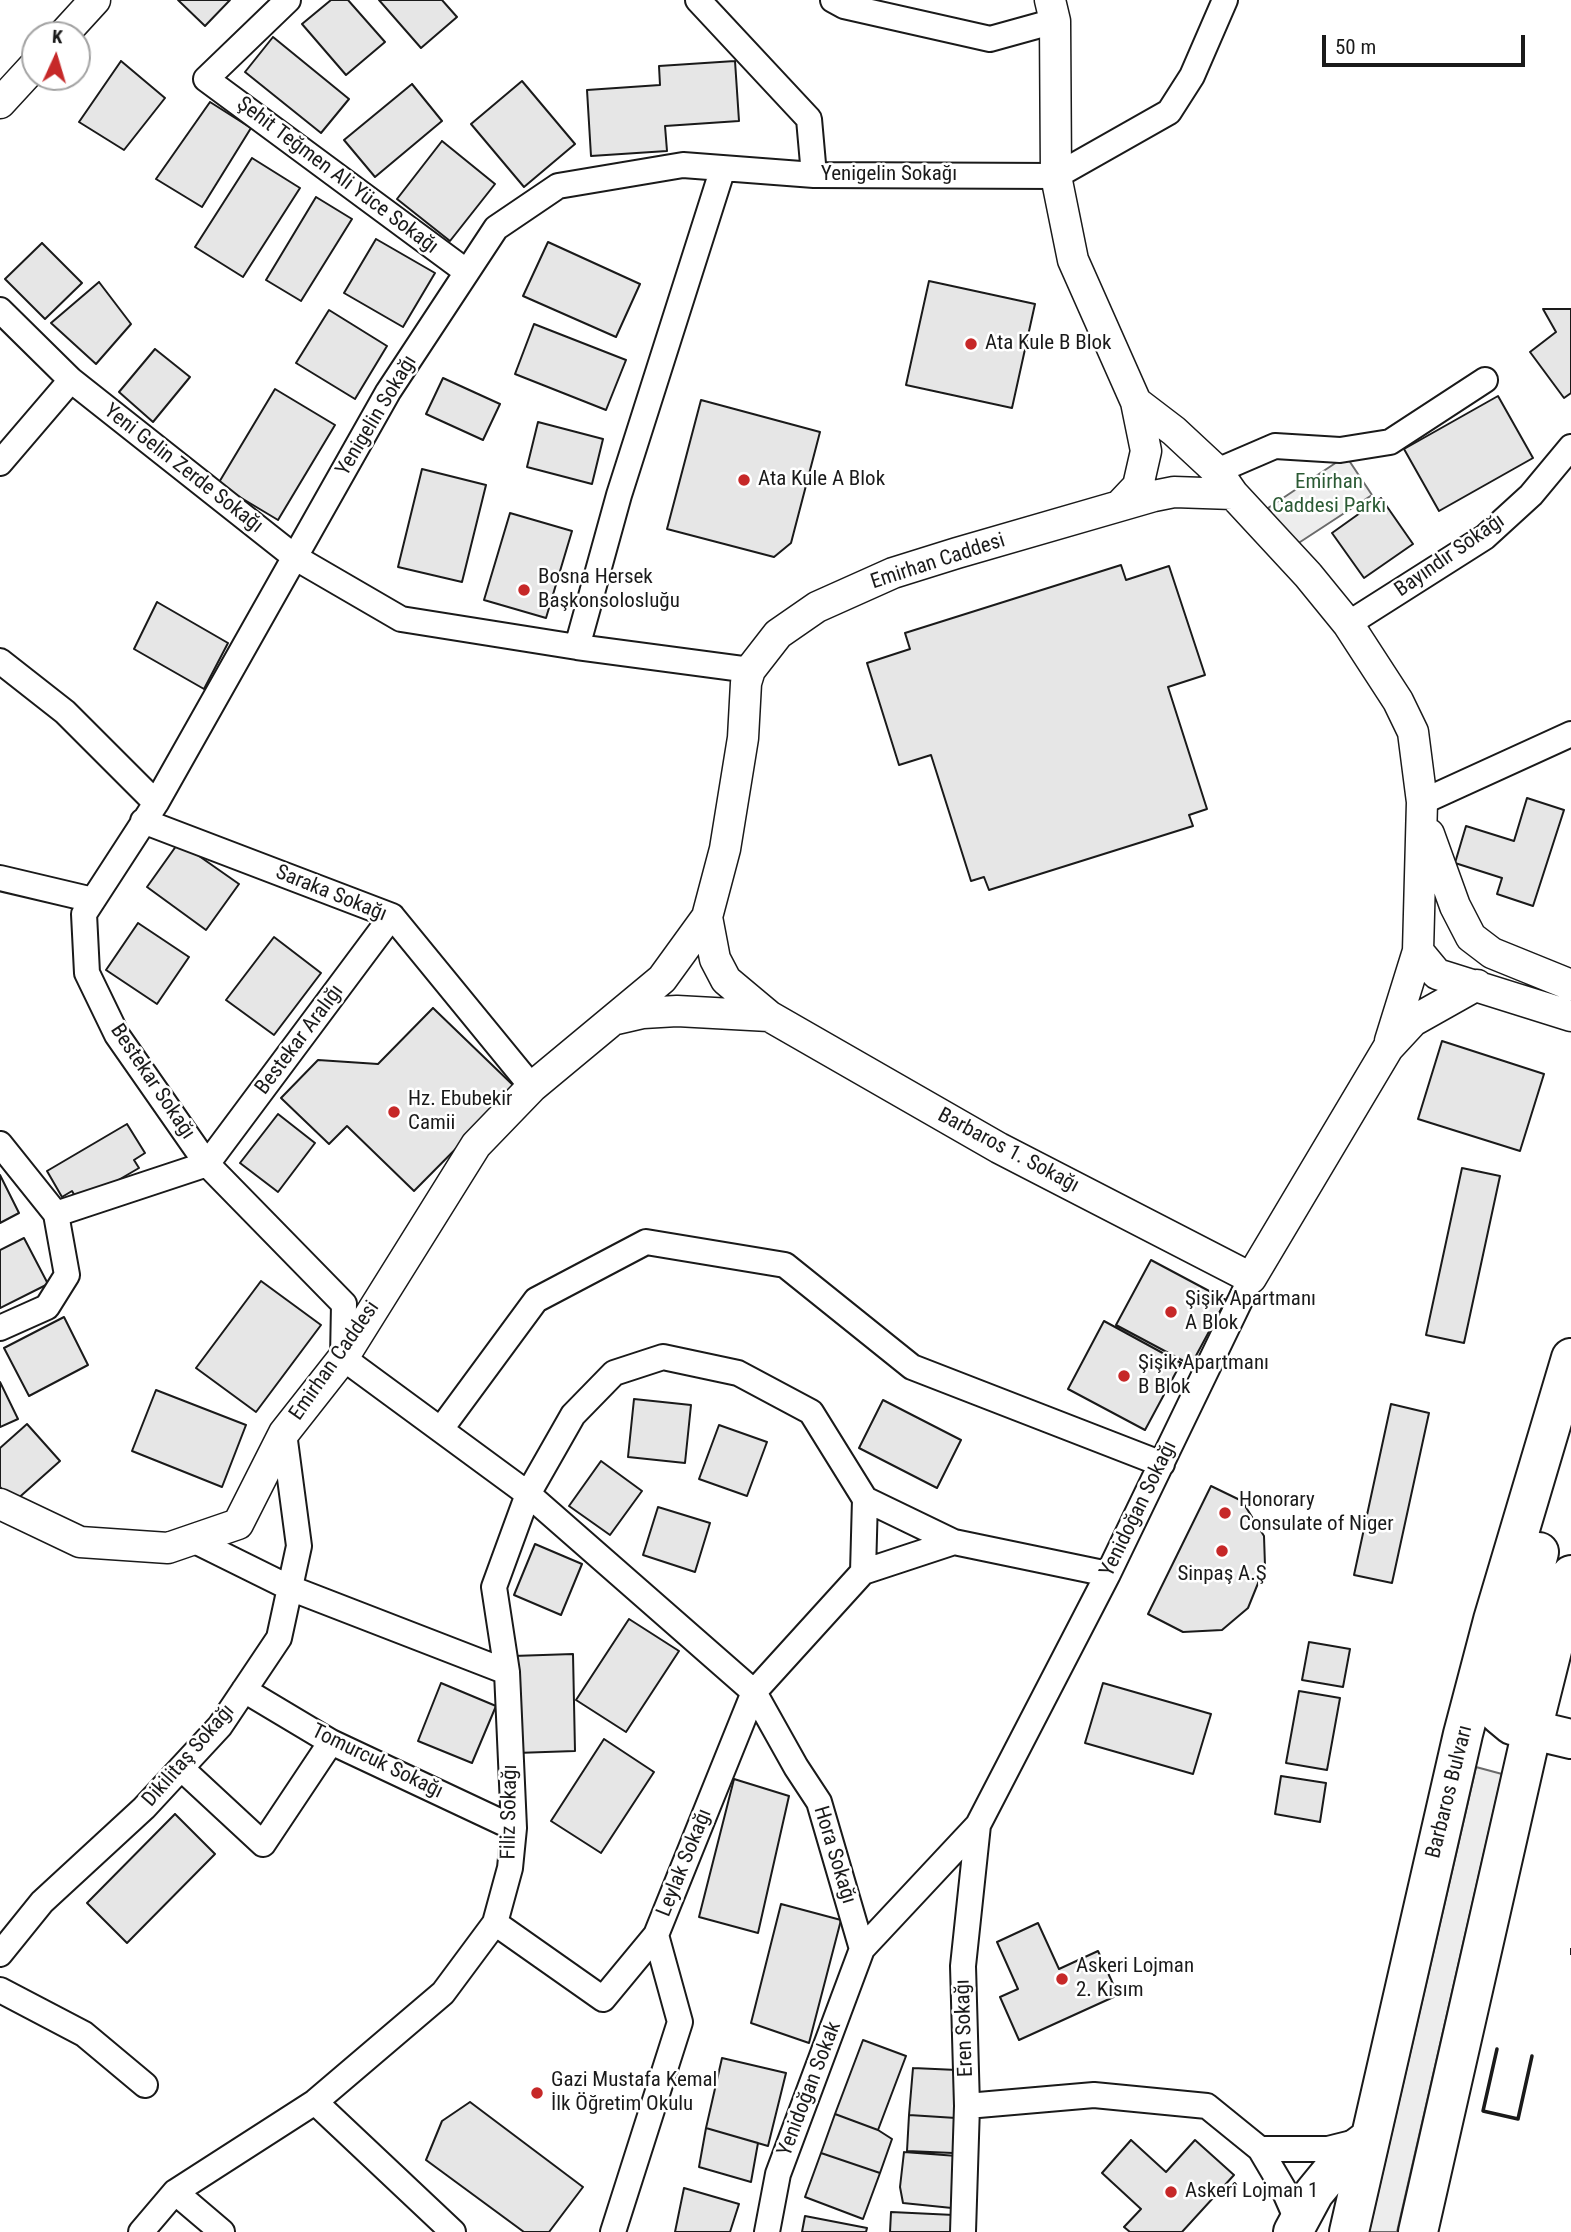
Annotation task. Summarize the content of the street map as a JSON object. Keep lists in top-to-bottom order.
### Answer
{
  "streets": {
    "main road": ["Barbaros Bulvarı"],
    "street": [
      "Yenigelin Sokağı",
      "Şehit Teğmen Ali Yüce Sokağı",
      "Yeni Gelin Zerde Sokağı",
      "Bayındır Sokağı",
      "Emirhan Caddesi",
      "Saraka Sokağı",
      "Bestekar Aralığı",
      "Bestekar Sokağı",
      "Barbaros 1. Sokağı",
      "Yenidoğan Sokağı",
      "Dikilitaş Sokağı",
      "Tomurcuk Sokağı",
      "Filiz Sokağı",
      "Hora Sokağı",
      "Leylak Sokağı",
      "Eren Sokağı",
      "Yenidoğan Sokak"
    ]
  },
  "crossings": [
    ["Yenigelin Sokağı", "Şehit Teğmen Ali Yüce Sokağı"],
    ["Yenigelin Sokağı", "Yeni Gelin Zerde Sokağı"],
    ["Yenigelin Sokağı", "Bestekar Sokağı"],
    ["Yeni Gelin Zerde Sokağı", "Bestekar Sokağı"],
    ["Emirhan Caddesi", "Saraka Sokağı"],
    ["Emirhan Caddesi", "Bestekar Sokağı"],
    ["Emirhan Caddesi", "Barbaros 1. Sokağı"],
    ["Emirhan Caddesi", "Dikilitaş Sokağı"],
    ["Emirhan Caddesi", "Hora Sokağı"],
    ["Saraka Sokağı", "Bestekar Aralığı"],
    ["Saraka Sokağı", "Bestekar Sokağı"],
    ["Bestekar Aralığı", "Bestekar Sokağı"],
    ["Bestekar Sokağı", "Hora Sokağı"],
    ["Barbaros 1. Sokağı", "Yenidoğan Sokağı"],
    ["Yenidoğan Sokağı", "Hora Sokağı"],
    ["Yenidoğan Sokağı", "Eren Sokağı"],
    ["Yenidoğan Sokağı", "Yenidoğan Sokak"],
    ["Dikilitaş Sokağı", "Tomurcuk Sokağı"],
    ["Tomurcuk Sokağı", "Filiz Sokağı"],
    ["Filiz Sokağı", "Hora Sokağı"],
    ["Hora Sokağı", "Leylak Sokağı"],
    ["Hora Sokağı", "Yenidoğan Sokak"]
  ],
  "parks": ["Emirhan Caddesi Parkı"],
  "places": [
    "Ata Kule B Blok",
    "Ata Kule A Blok",
    "Bosna Hersek Başkonsolosluğu",
    "Hz. Ebubekir Camii",
    "Şişik Apartmanı A Blok",
    "Şişik Apartmanı B Blok",
    "Honorary Consulate of Niger",
    "Sinpaş A.Ş",
    "Askeri Lojman 2. Kısım",
    "Gazi Mustafa Kemal İlk Öğretim Okulu",
    "Askerî Lojman 1"
  ],
  "scale_bar": "50 m",
  "north": "top"
}
